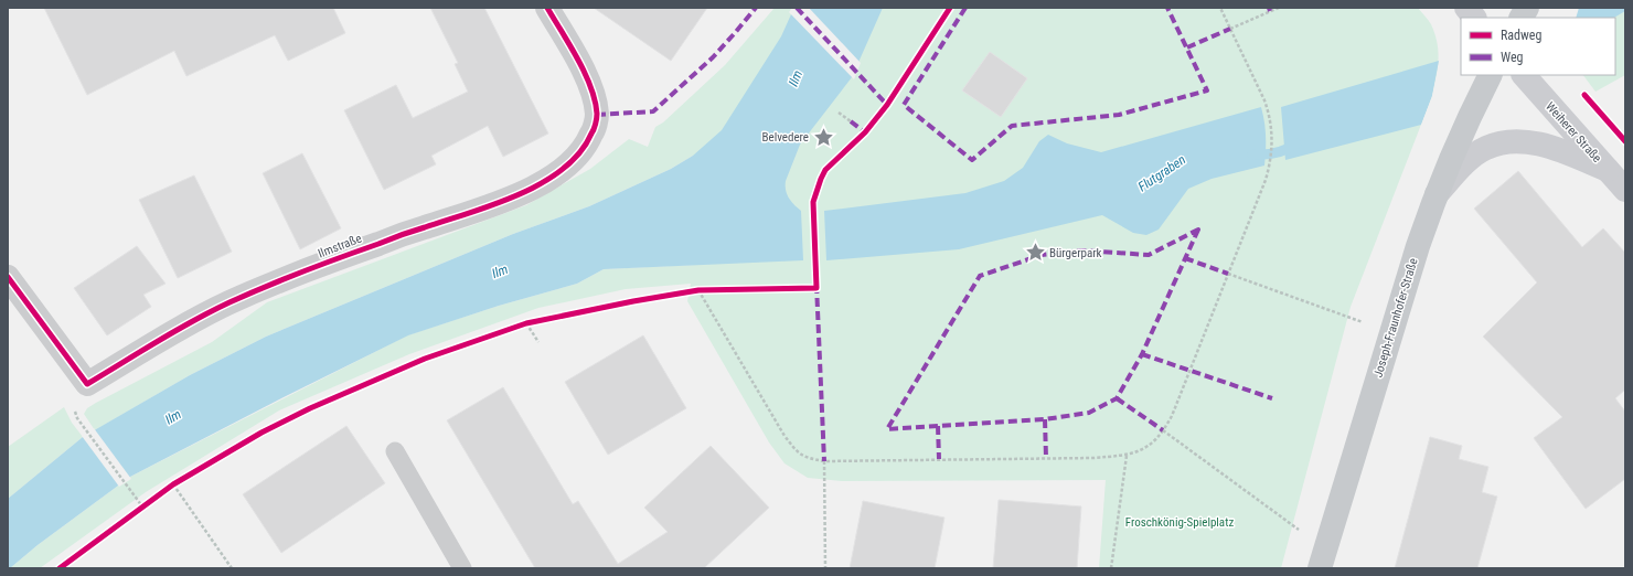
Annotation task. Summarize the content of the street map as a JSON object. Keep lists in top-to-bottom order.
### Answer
{
  "streets": {
    "main road": ["Weiherer Straße", "Joseph-Fraunhofer-Straße"],
    "street": ["Ilmstraße"]
  },
  "water": ["Ilm", "Flutgraben"],
  "parks": ["Froschkönig-Spielplatz"],
  "places": {
    "place": ["Belvedere", "Bürgerpark"]
  },
  "legend": ["Radweg", "Weg"]
}
